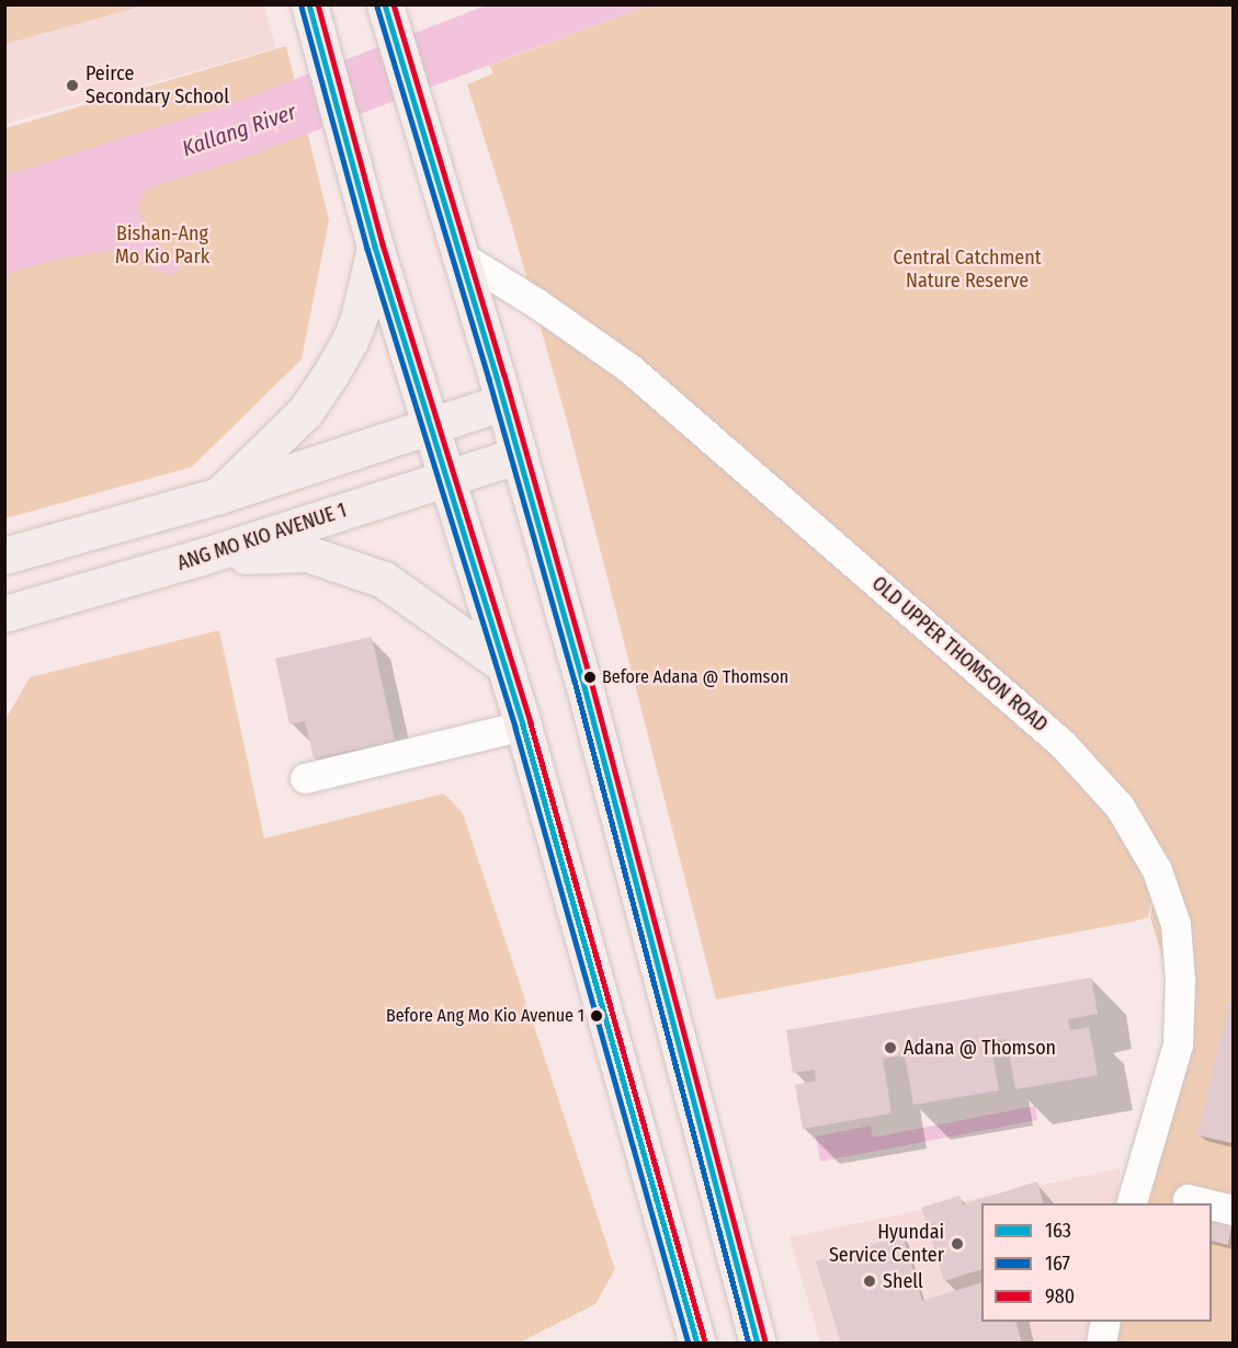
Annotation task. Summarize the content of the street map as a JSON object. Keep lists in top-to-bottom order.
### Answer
{
  "streets": {
    "main road": ["ANG MO KIO AVENUE 1"],
    "street": ["OLD UPPER THOMSON ROAD"]
  },
  "water": ["Kallang River"],
  "parks": ["Bishan-Ang Mo Kio Park", "Central Catchment Nature Reserve"],
  "places": [
    "Peirce Secondary School",
    "Before Adana @ Thomson",
    "Before Ang Mo Kio Avenue 1",
    "Adana @ Thomson",
    "Hyundai Service Center",
    "Shell"
  ],
  "lines": ["transit line 163", "transit line 980", "transit line 167"],
  "legend": ["163", "167", "980"]
}
